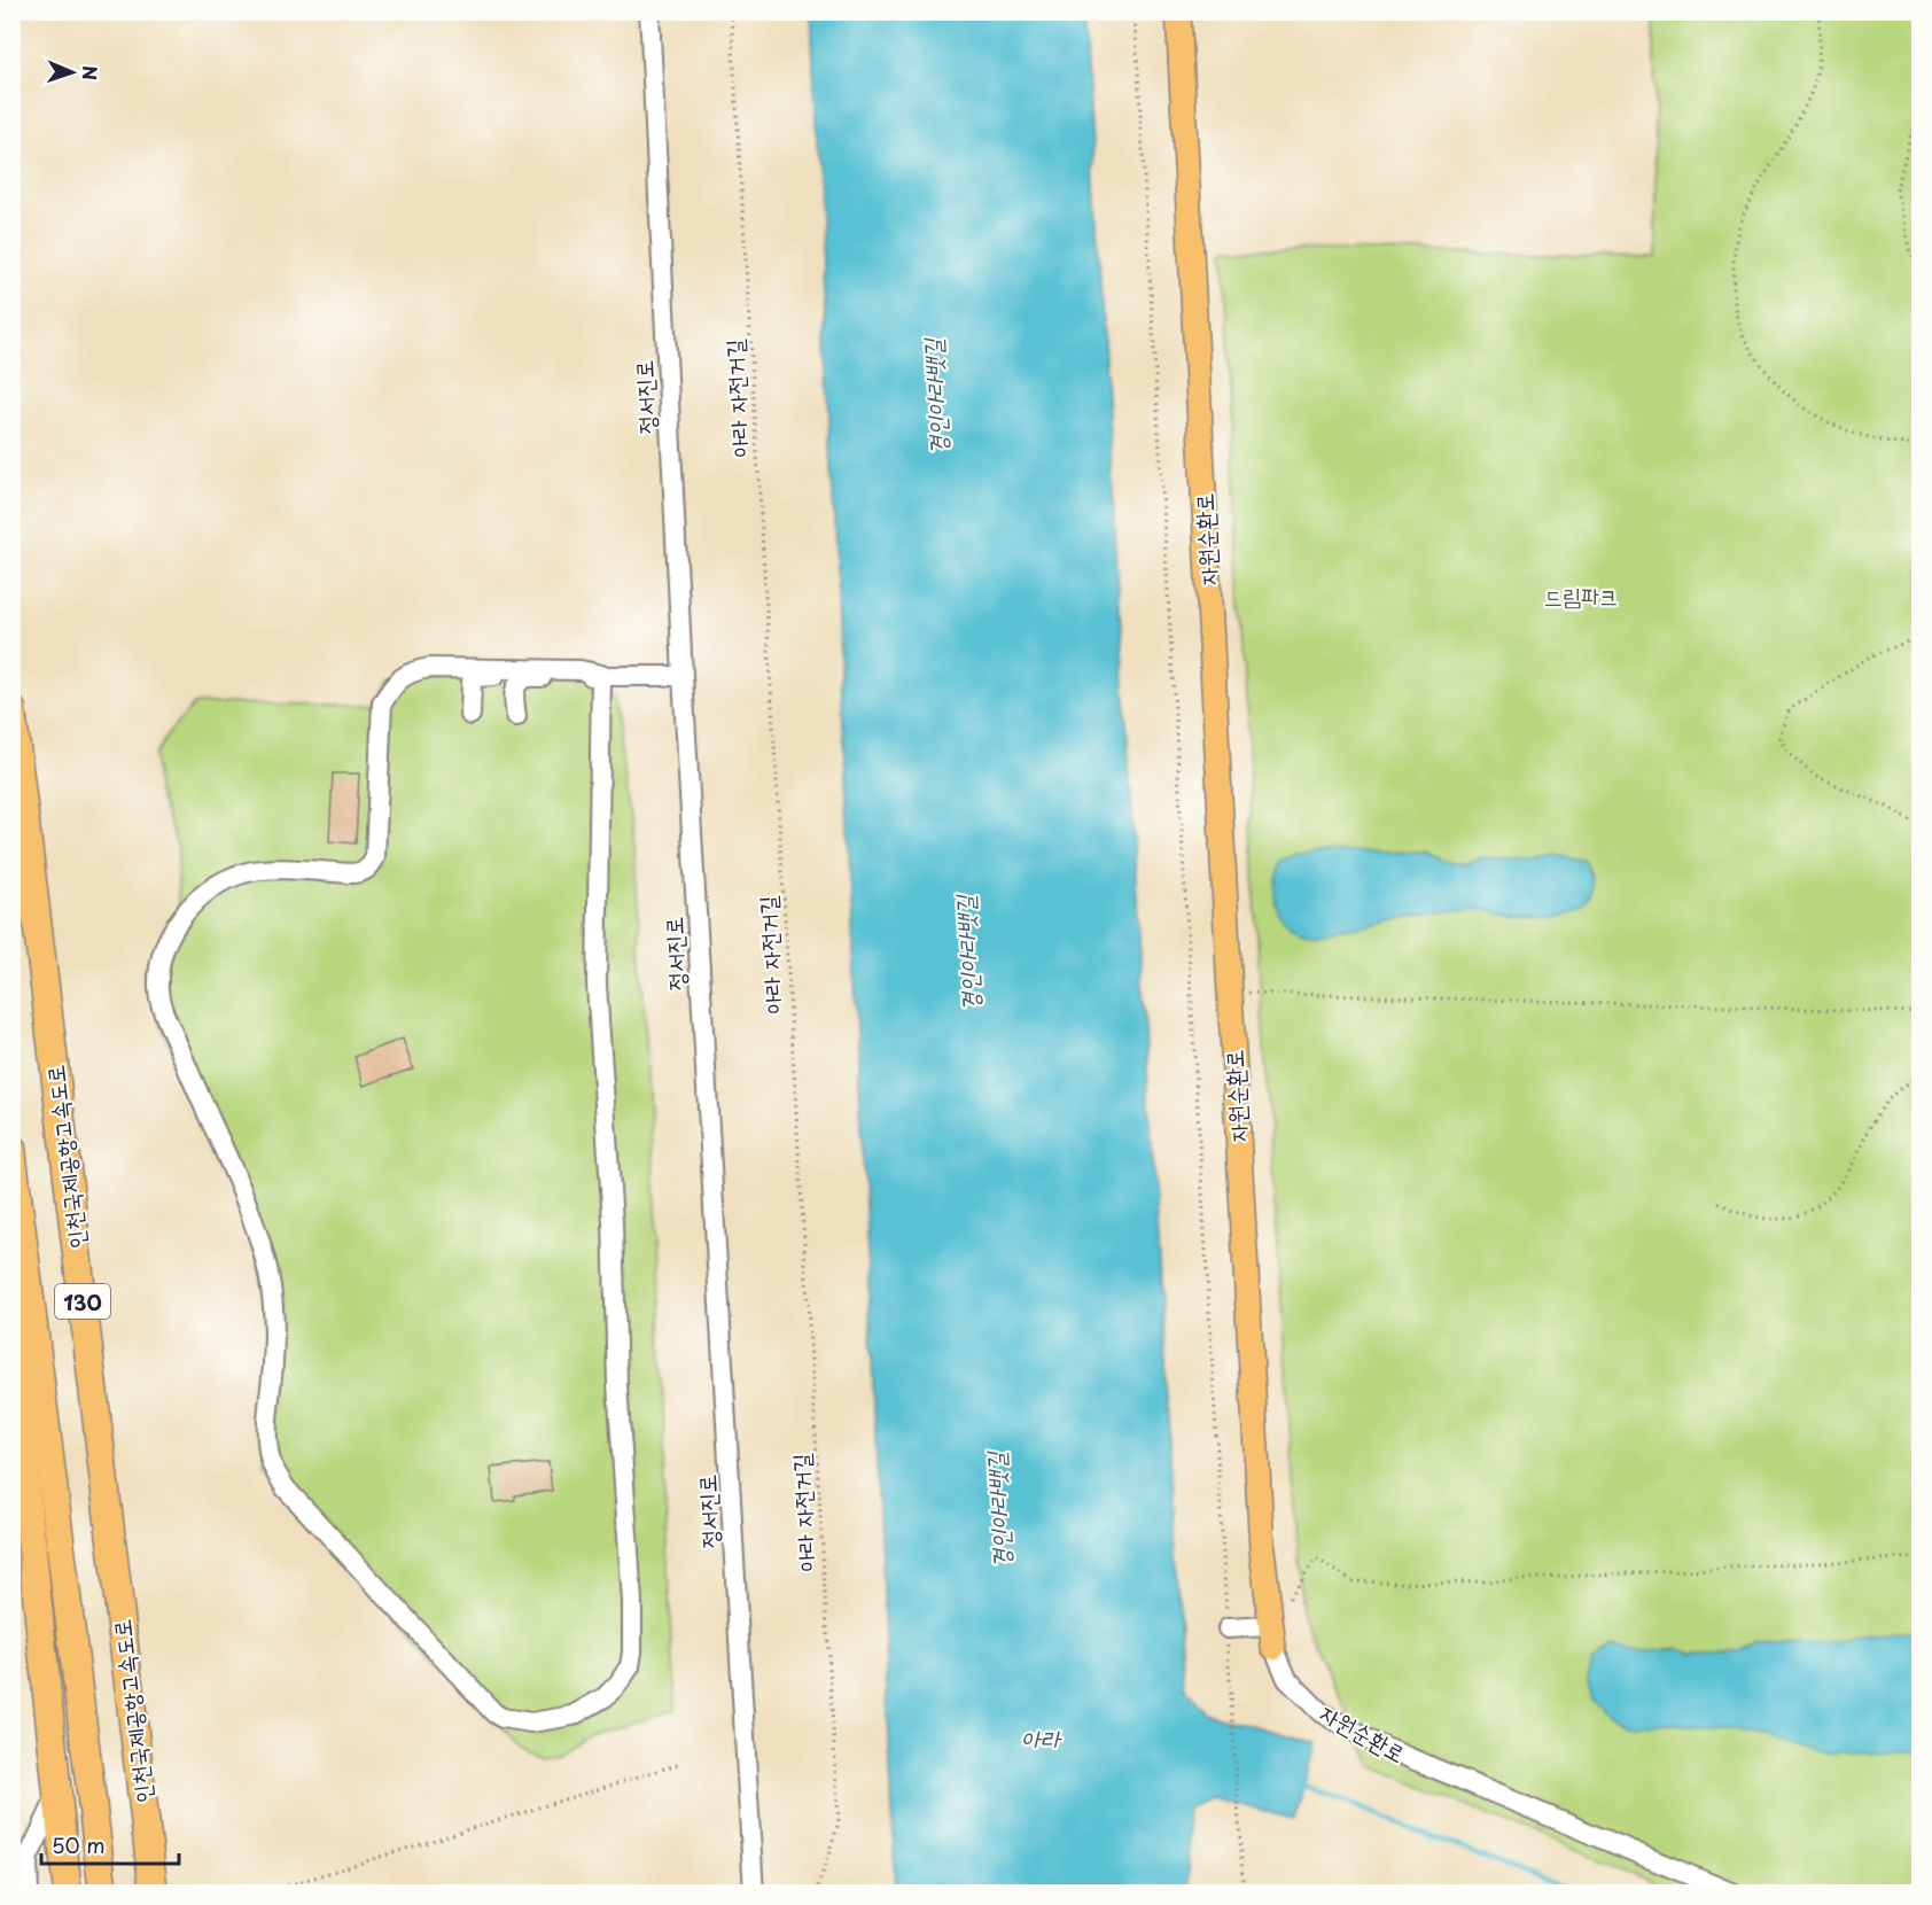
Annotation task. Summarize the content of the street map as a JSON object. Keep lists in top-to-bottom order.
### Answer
{
  "streets": {
    "highway": ["인천국제공항고속도로", "130"],
    "main road": ["자원순환로"],
    "street": ["정서진로"],
    "path": ["아라 자전거길"]
  },
  "water": ["경인아라뱃길", "아라"],
  "parks": ["드림파크"],
  "scale_bar": "50 m",
  "north": "right"
}
